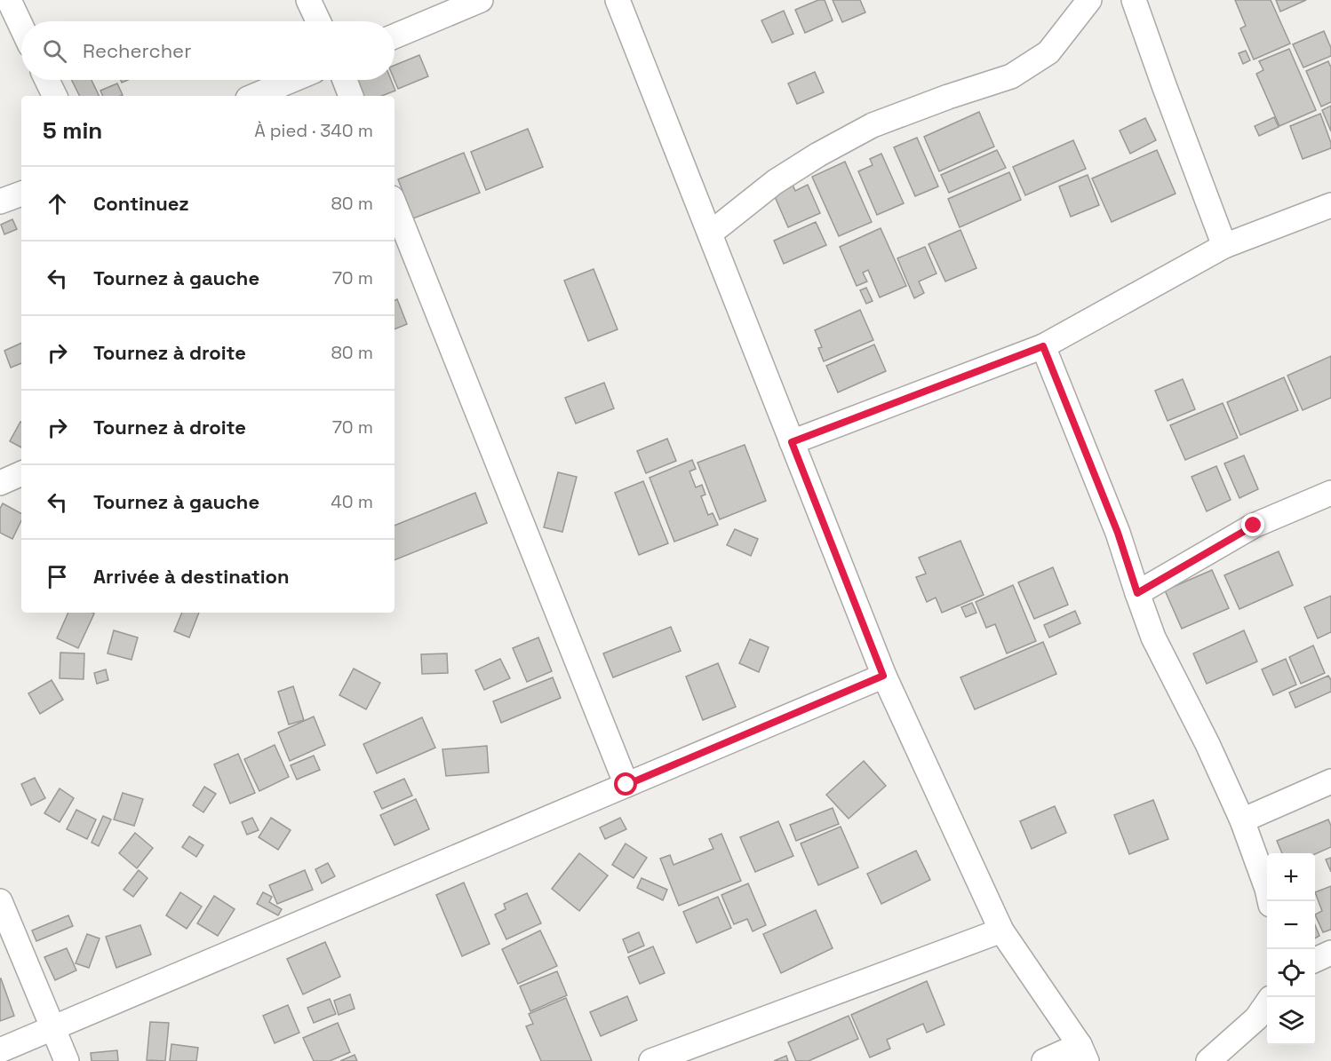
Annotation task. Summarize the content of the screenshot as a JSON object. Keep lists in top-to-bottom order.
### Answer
{
  "page": {
    "search": "Rechercher",
    "heading": ["5 min", "À pied · 340 m"],
    "list": [
      ["Continuez", "80 m"],
      ["Tournez à gauche", "70 m"],
      ["Tournez à droite", "80 m"],
      ["Tournez à droite", "70 m"],
      ["Tournez à gauche", "40 m"],
      "Arrivée à destination"
    ],
    "map_buttons": ["+", "−"]
  }
}
